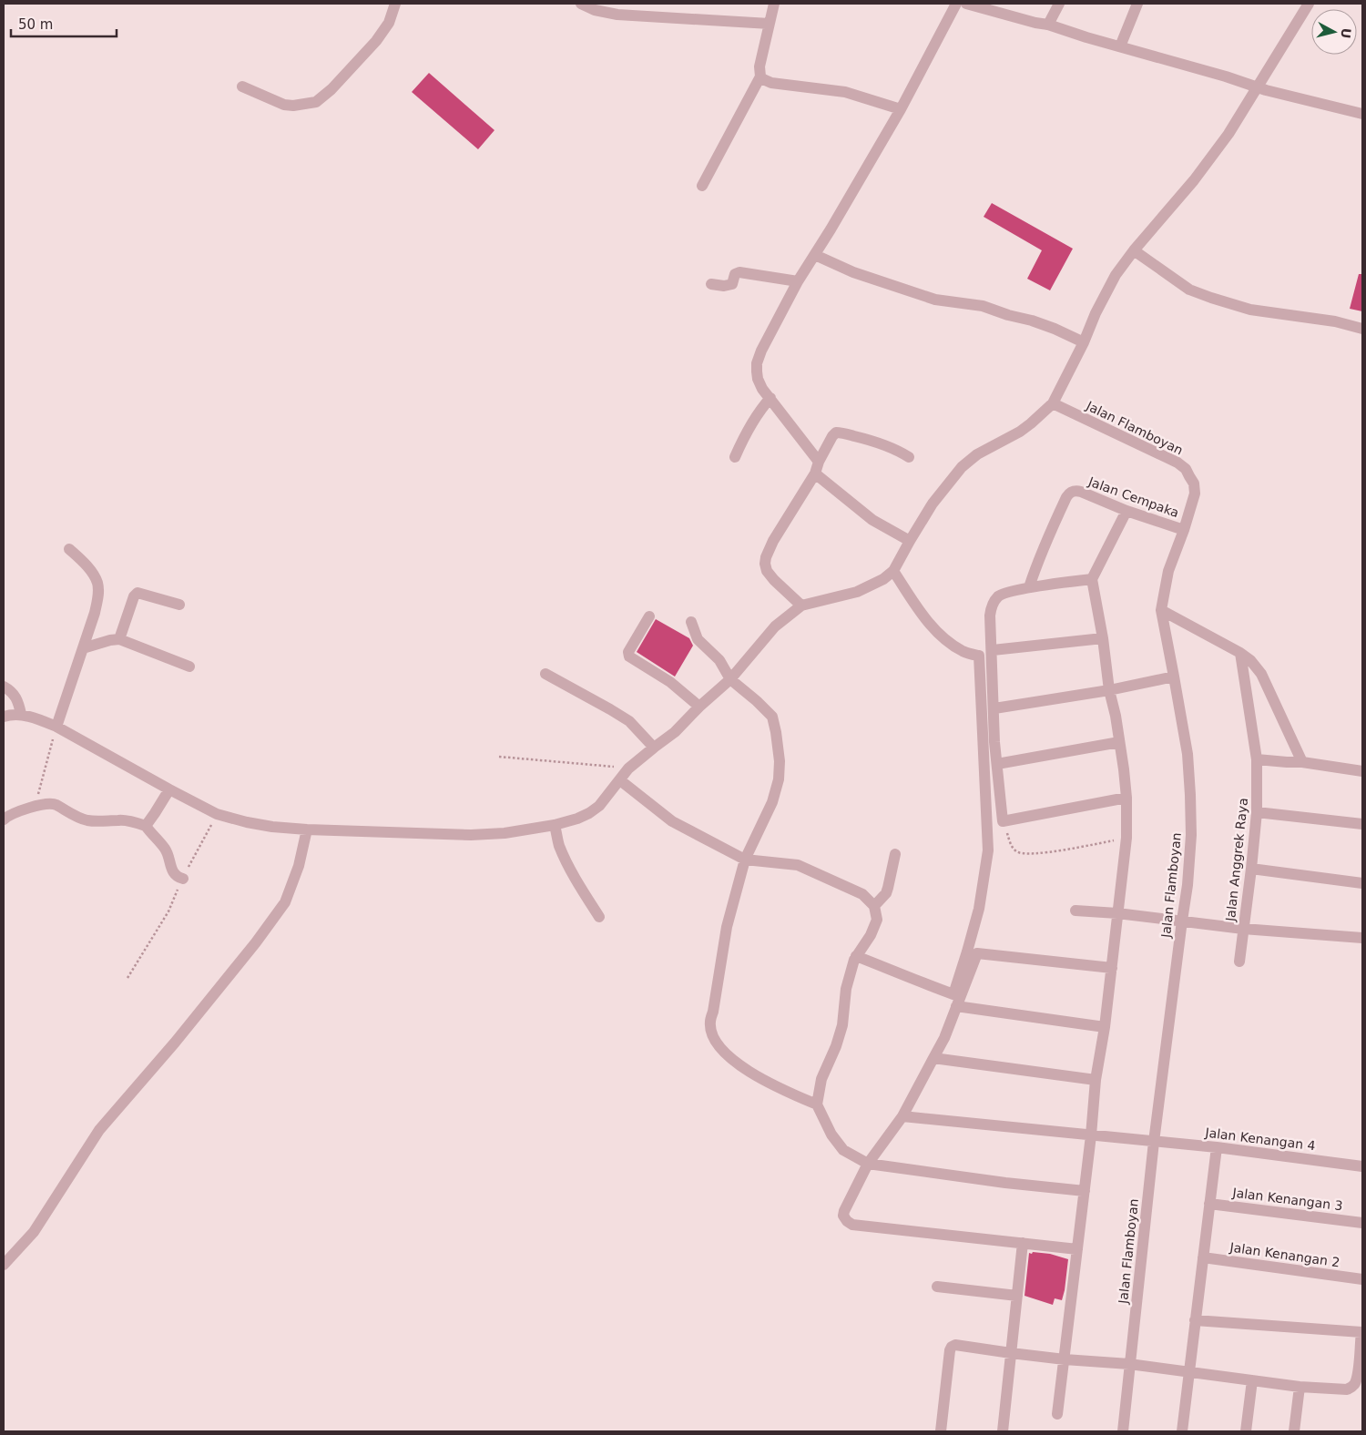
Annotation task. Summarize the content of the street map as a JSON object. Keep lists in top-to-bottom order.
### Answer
{
  "streets": {
    "street": [
      "Jalan Flamboyan",
      "Jalan Cempaka",
      "Jalan Anggrek Raya",
      "Jalan Kenangan 4",
      "Jalan Kenangan 3",
      "Jalan Kenangan 2"
    ]
  },
  "crossings": [
    ["Jalan Flamboyan", "Jalan Cempaka"],
    ["Jalan Flamboyan", "Jalan Kenangan 4"]
  ],
  "scale_bar": "50 m",
  "north": "right"
}
